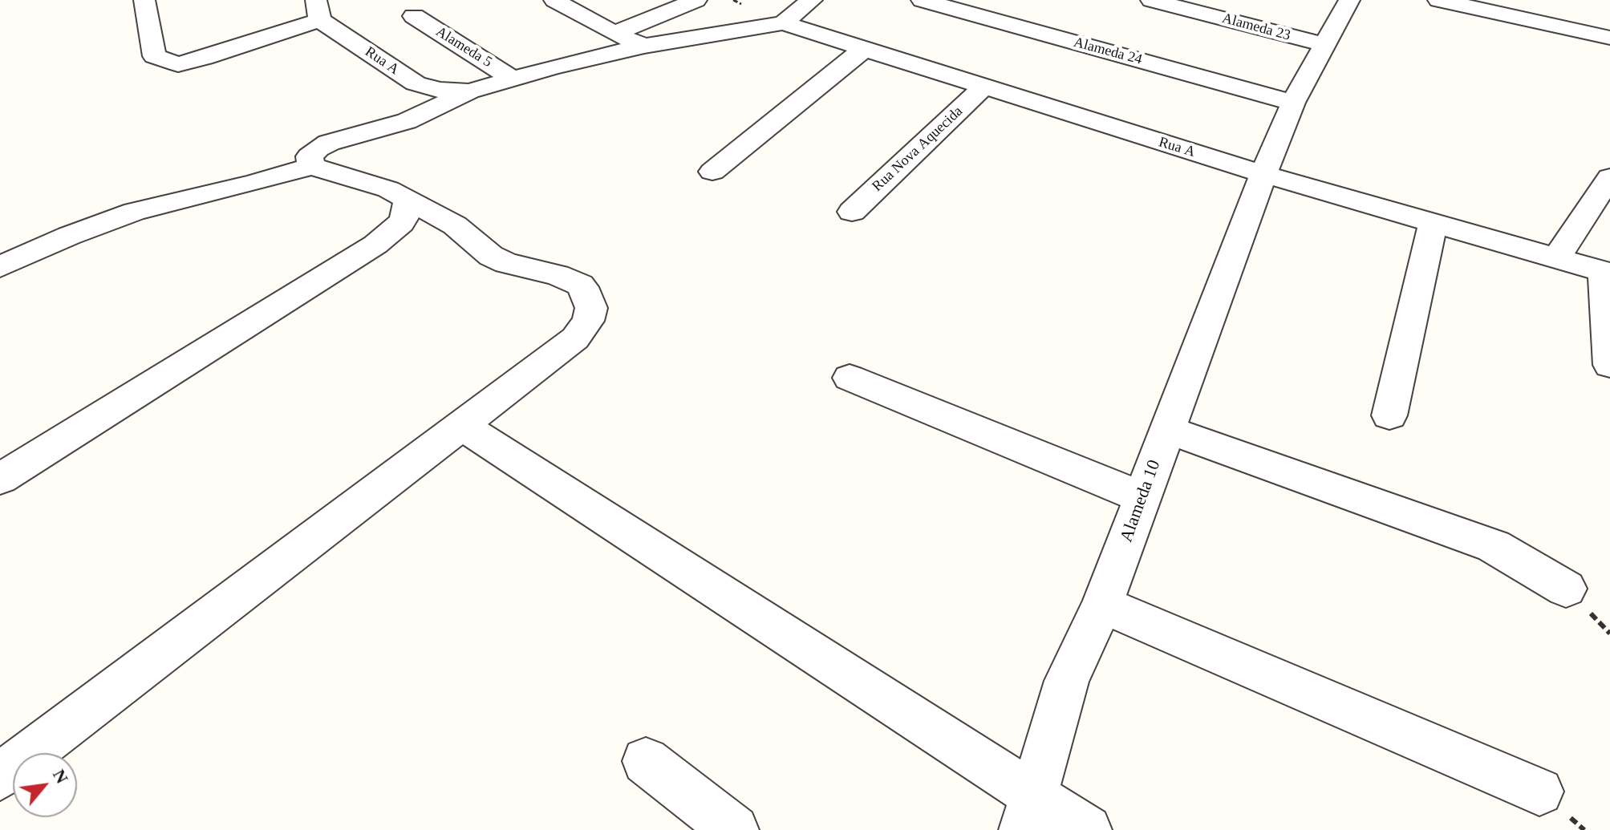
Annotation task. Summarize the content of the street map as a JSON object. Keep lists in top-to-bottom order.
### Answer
{
  "streets": {
    "street": [
      "Alameda 23",
      "Alameda 5",
      "Alameda 24",
      "Rua A",
      "Rua Nova Aquecida",
      "Alameda 10"
    ]
  },
  "crossings": [
    ["Alameda 23", "Alameda 10"],
    ["Alameda 24", "Alameda 10"],
    ["Rua A", "Rua Nova Aquecida"],
    ["Rua A", "Alameda 10"]
  ],
  "north": "top right"
}
